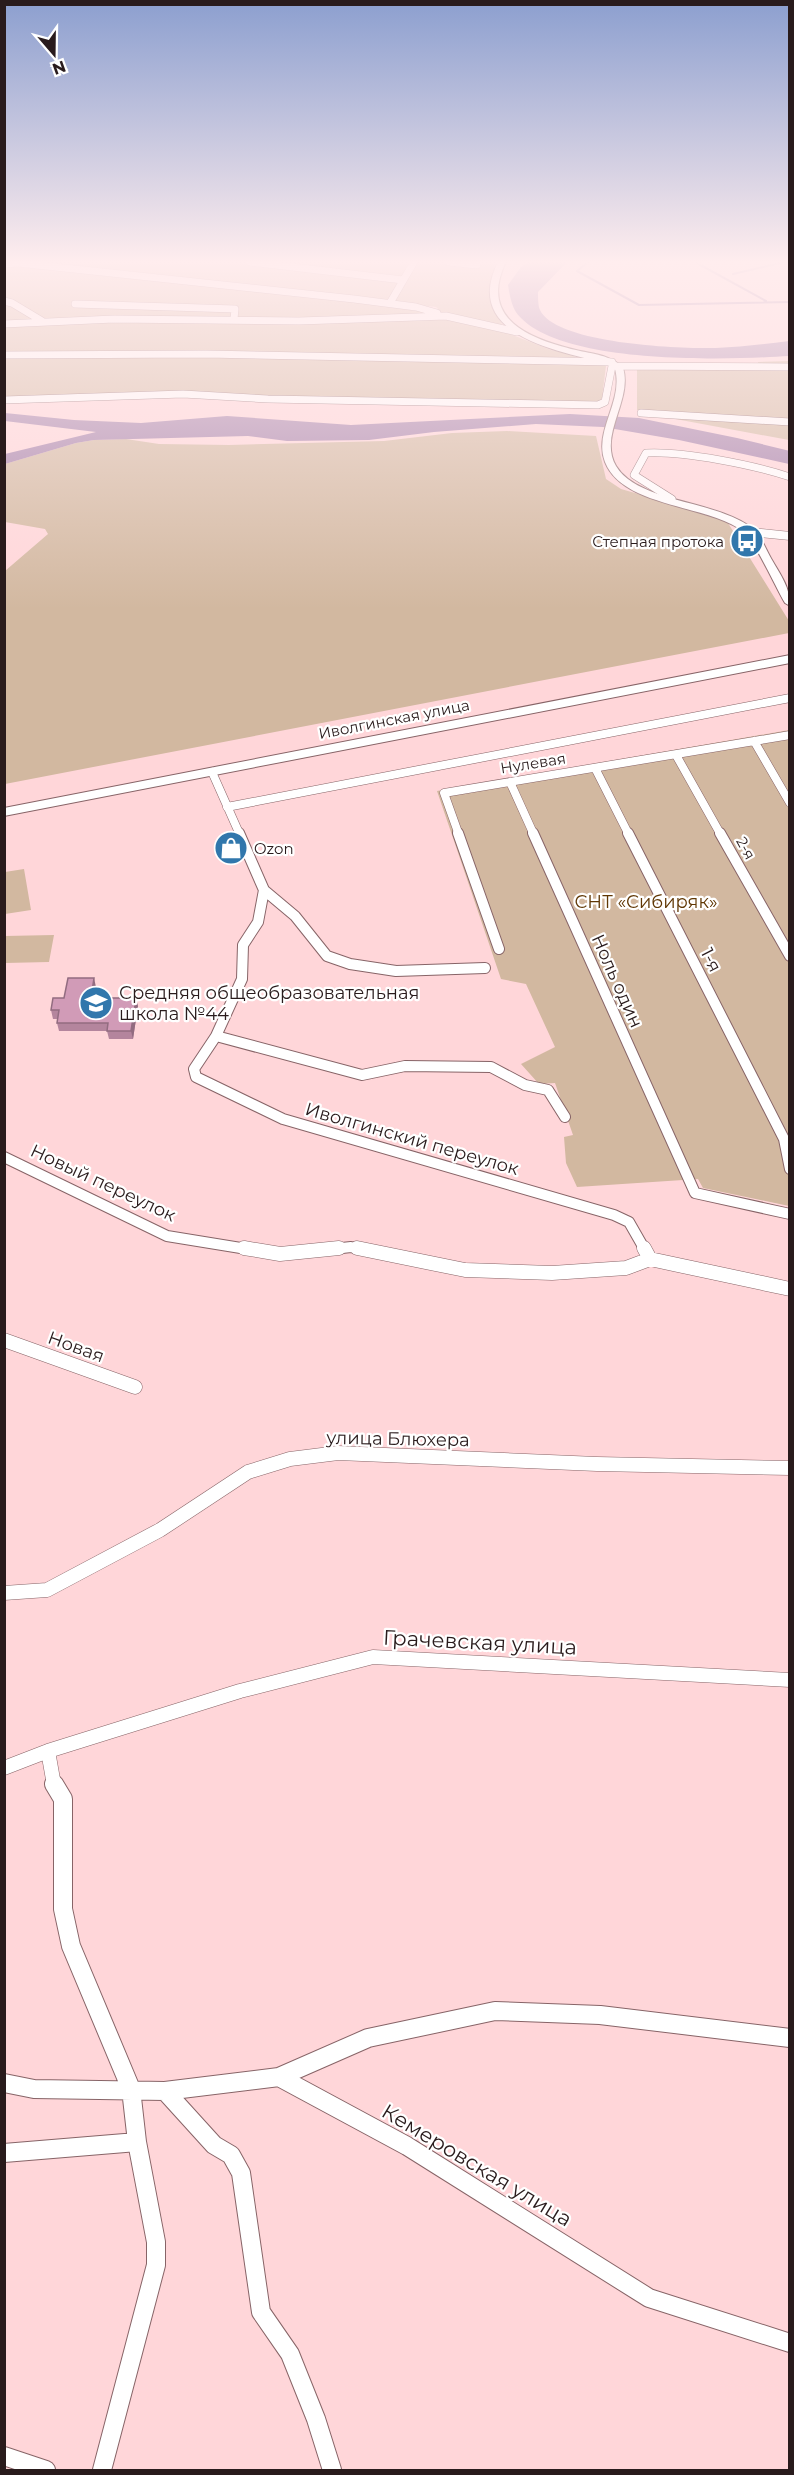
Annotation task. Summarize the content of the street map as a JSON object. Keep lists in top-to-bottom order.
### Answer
{
  "streets": {
    "main road": ["Иволгинская улица"],
    "street": [
      "Нулевая",
      "2-я",
      "1-я",
      "Ноль один",
      "Иволгинский переулок",
      "Новый переулок",
      "Новая",
      "улица Блюхера",
      "Грачевская улица",
      "Кемеровская улица"
    ]
  },
  "crossings": [
    ["Нулевая", "2-я"],
    ["Нулевая", "1-я"],
    ["Нулевая", "Ноль один"],
    ["Иволгинский переулок", "Новый переулок"]
  ],
  "parks": ["СНТ «Сибиряк»"],
  "places": {
    "bus stop": ["Степная протока"],
    "shop": ["Ozon"],
    "school or university": ["Средняя общеобразовательная школа №44"]
  },
  "north": "bottom"
}
